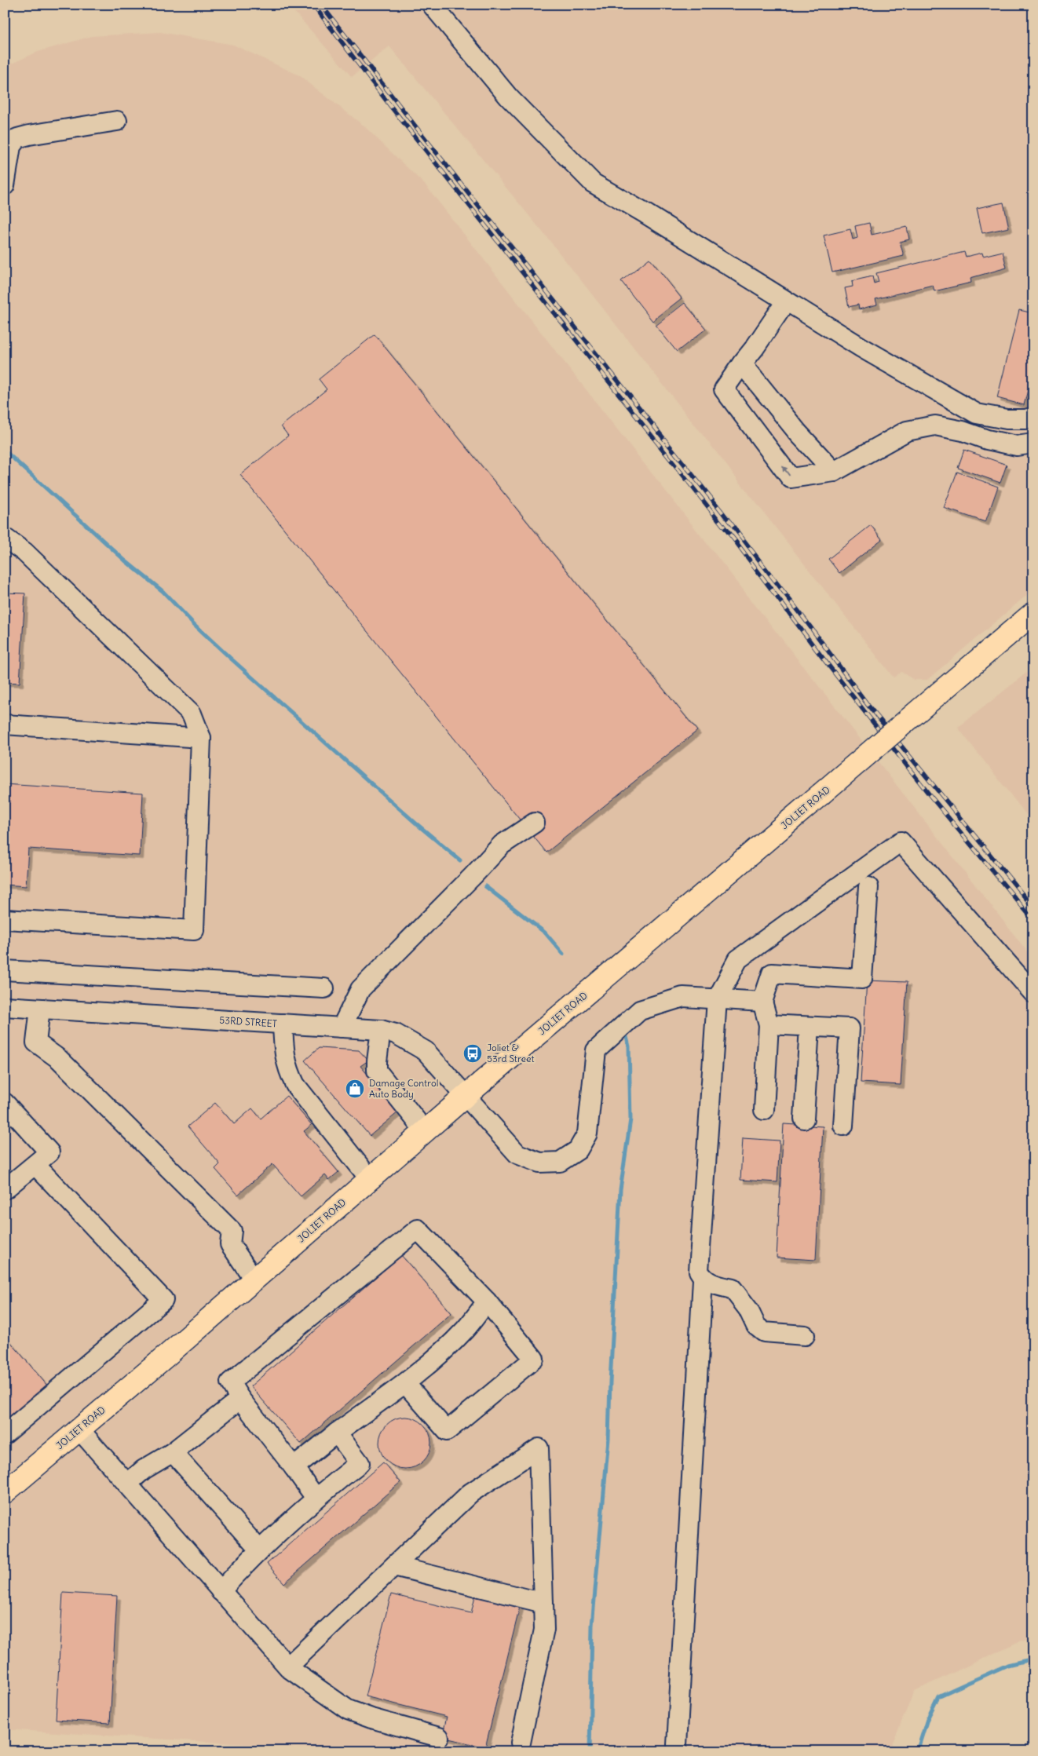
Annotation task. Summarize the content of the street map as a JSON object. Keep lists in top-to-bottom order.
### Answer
{
  "streets": {
    "main road": ["JOLIET ROAD"],
    "street": ["53RD STREET"]
  },
  "crossings": [
    ["JOLIET ROAD", "53RD STREET"]
  ],
  "places": {
    "bus stop": ["Joliet & 53rd Street"],
    "shop": ["Damage Control Auto Body"]
  }
}
